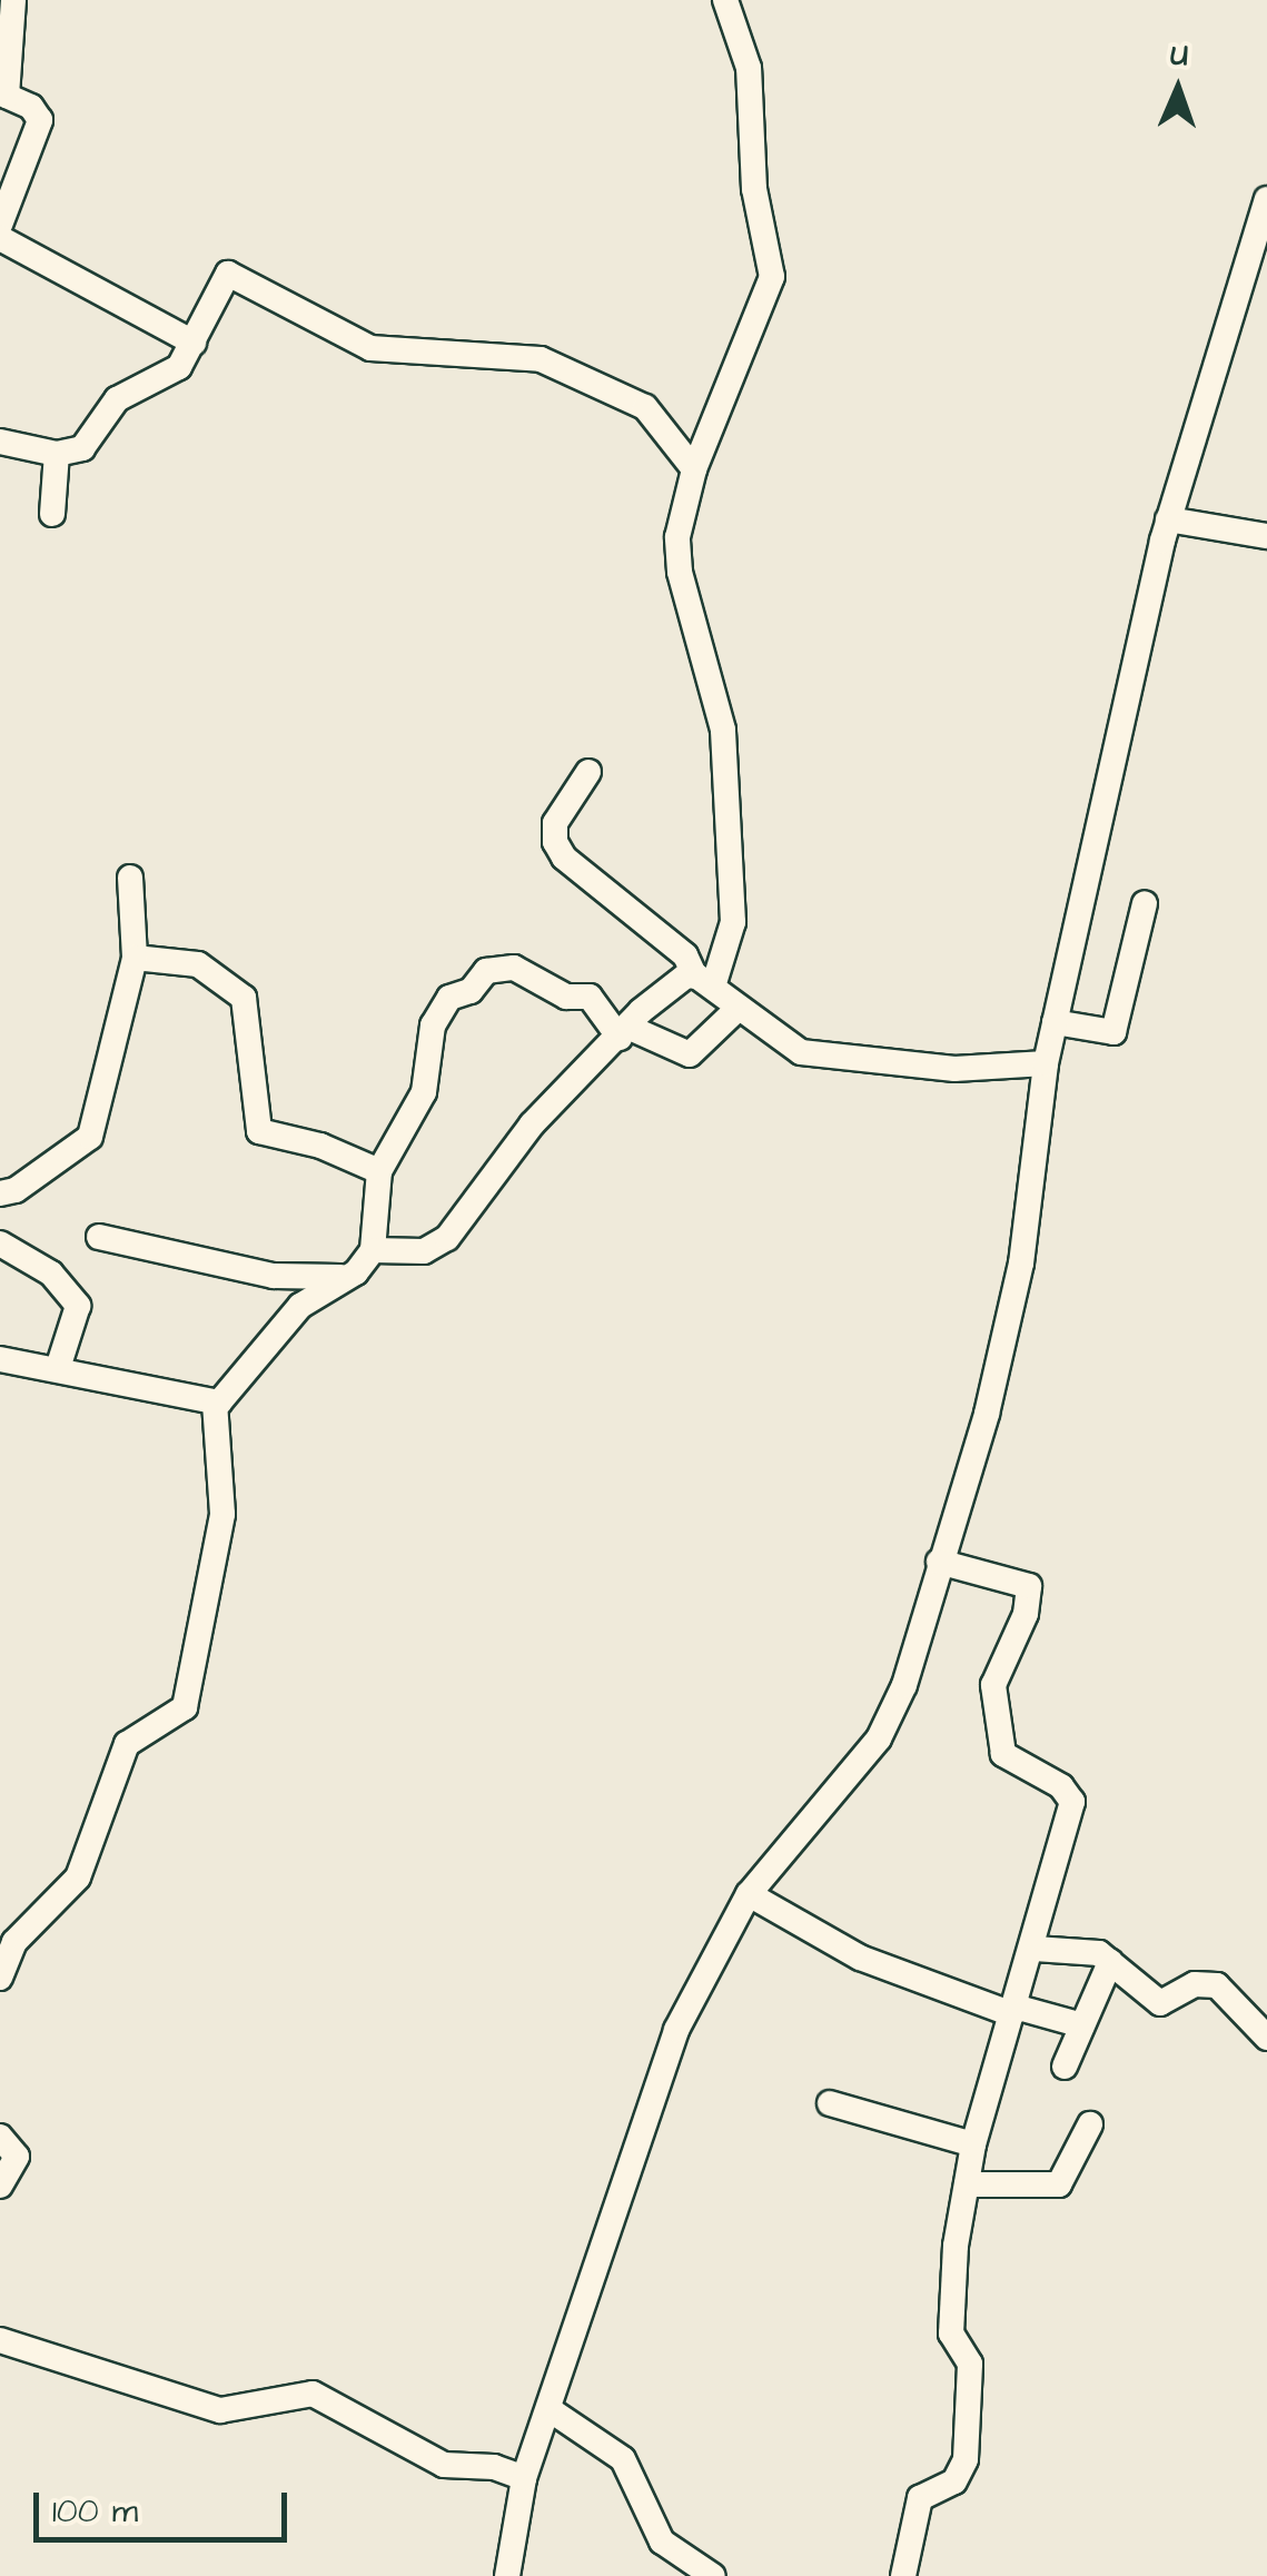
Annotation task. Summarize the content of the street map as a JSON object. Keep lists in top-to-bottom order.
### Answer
{
  "scale_bar": "100 m",
  "north": "top"
}
